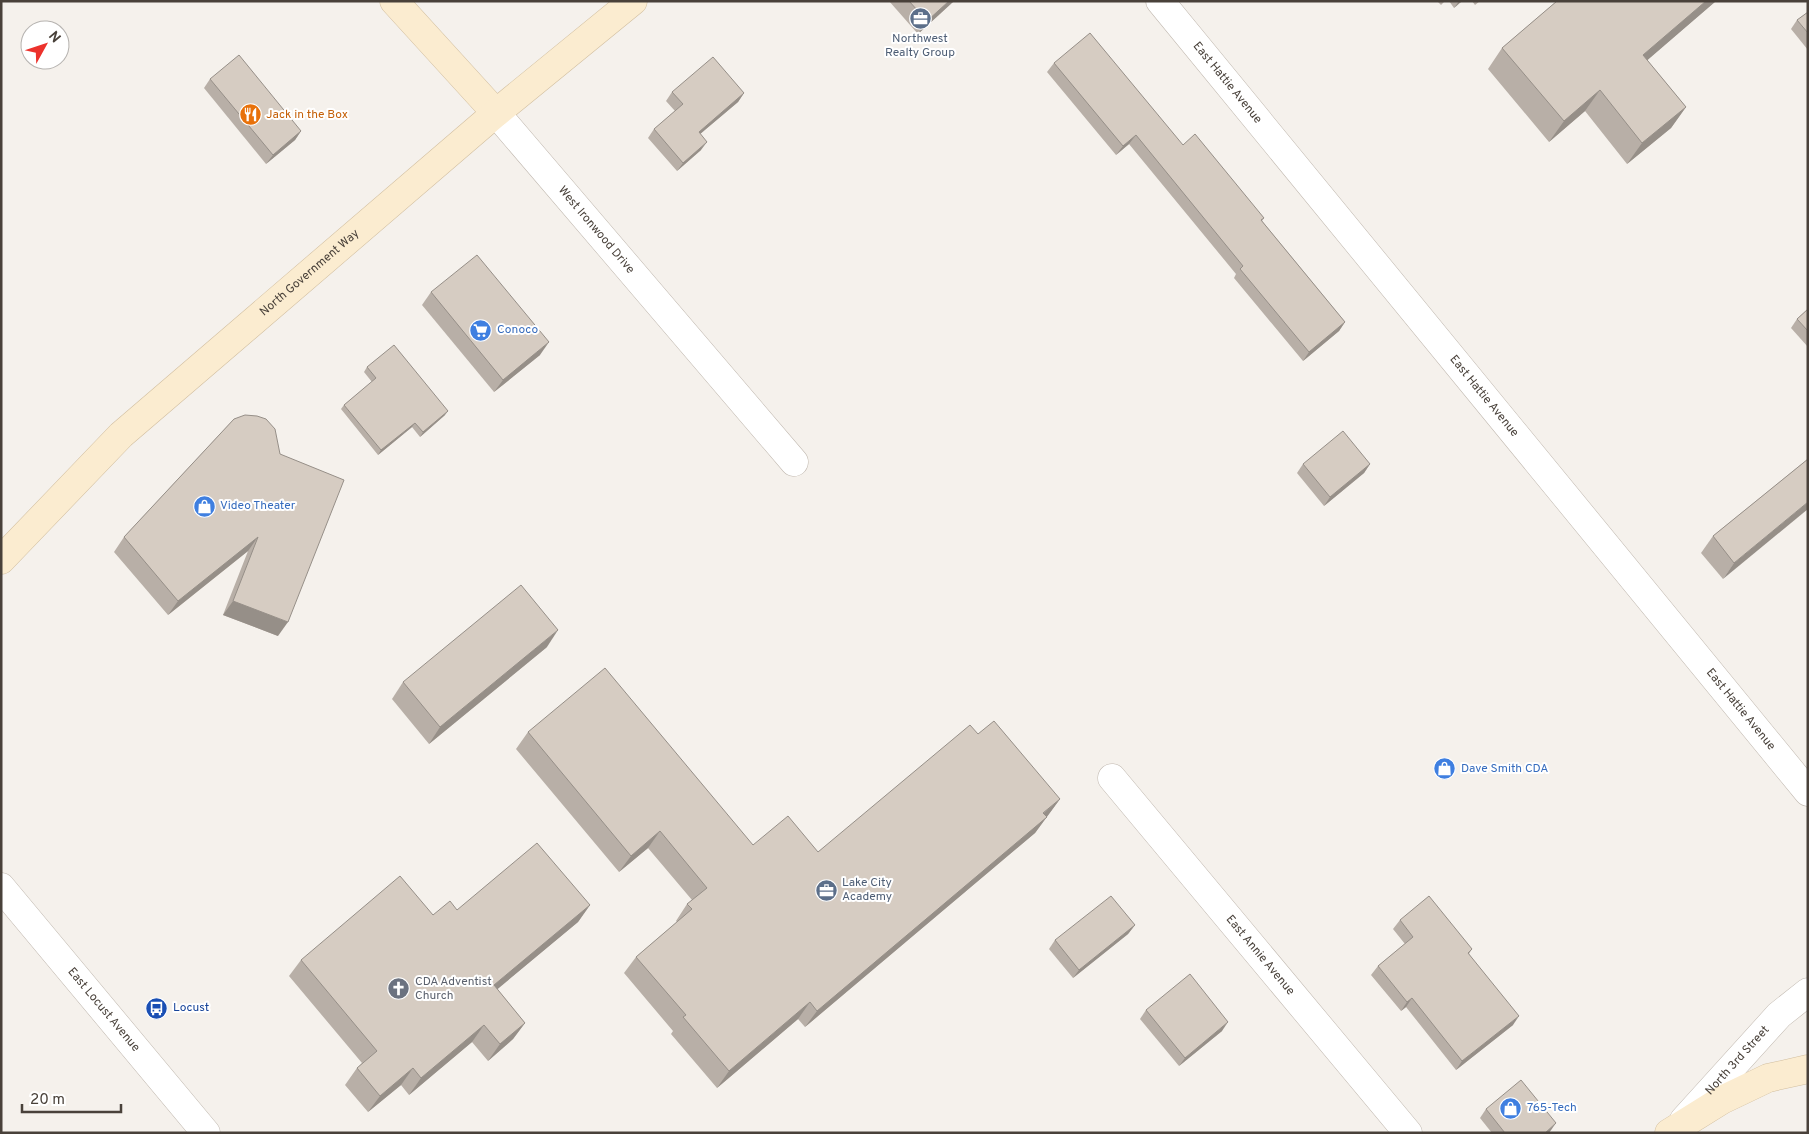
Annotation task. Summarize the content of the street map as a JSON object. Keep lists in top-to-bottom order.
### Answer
{
  "streets": {
    "main road": ["West Ironwood Drive", "North Government Way"],
    "street": [
      "East Hattie Avenue",
      "East Annie Avenue",
      "East Locust Avenue",
      "North 3rd Street"
    ]
  },
  "crossings": [
    ["West Ironwood Drive", "North Government Way"]
  ],
  "places": {
    "office": ["Northwest Realty Group", "Lake City Academy"],
    "restaurant": ["Jack in the Box"],
    "supermarket": ["Conoco"],
    "shop": ["Video Theater", "Dave Smith CDA", "765-Tech"],
    "church": ["CDA Adventist Church"],
    "bus stop": ["Locust"]
  },
  "scale_bar": "20 m",
  "north": "top right"
}
